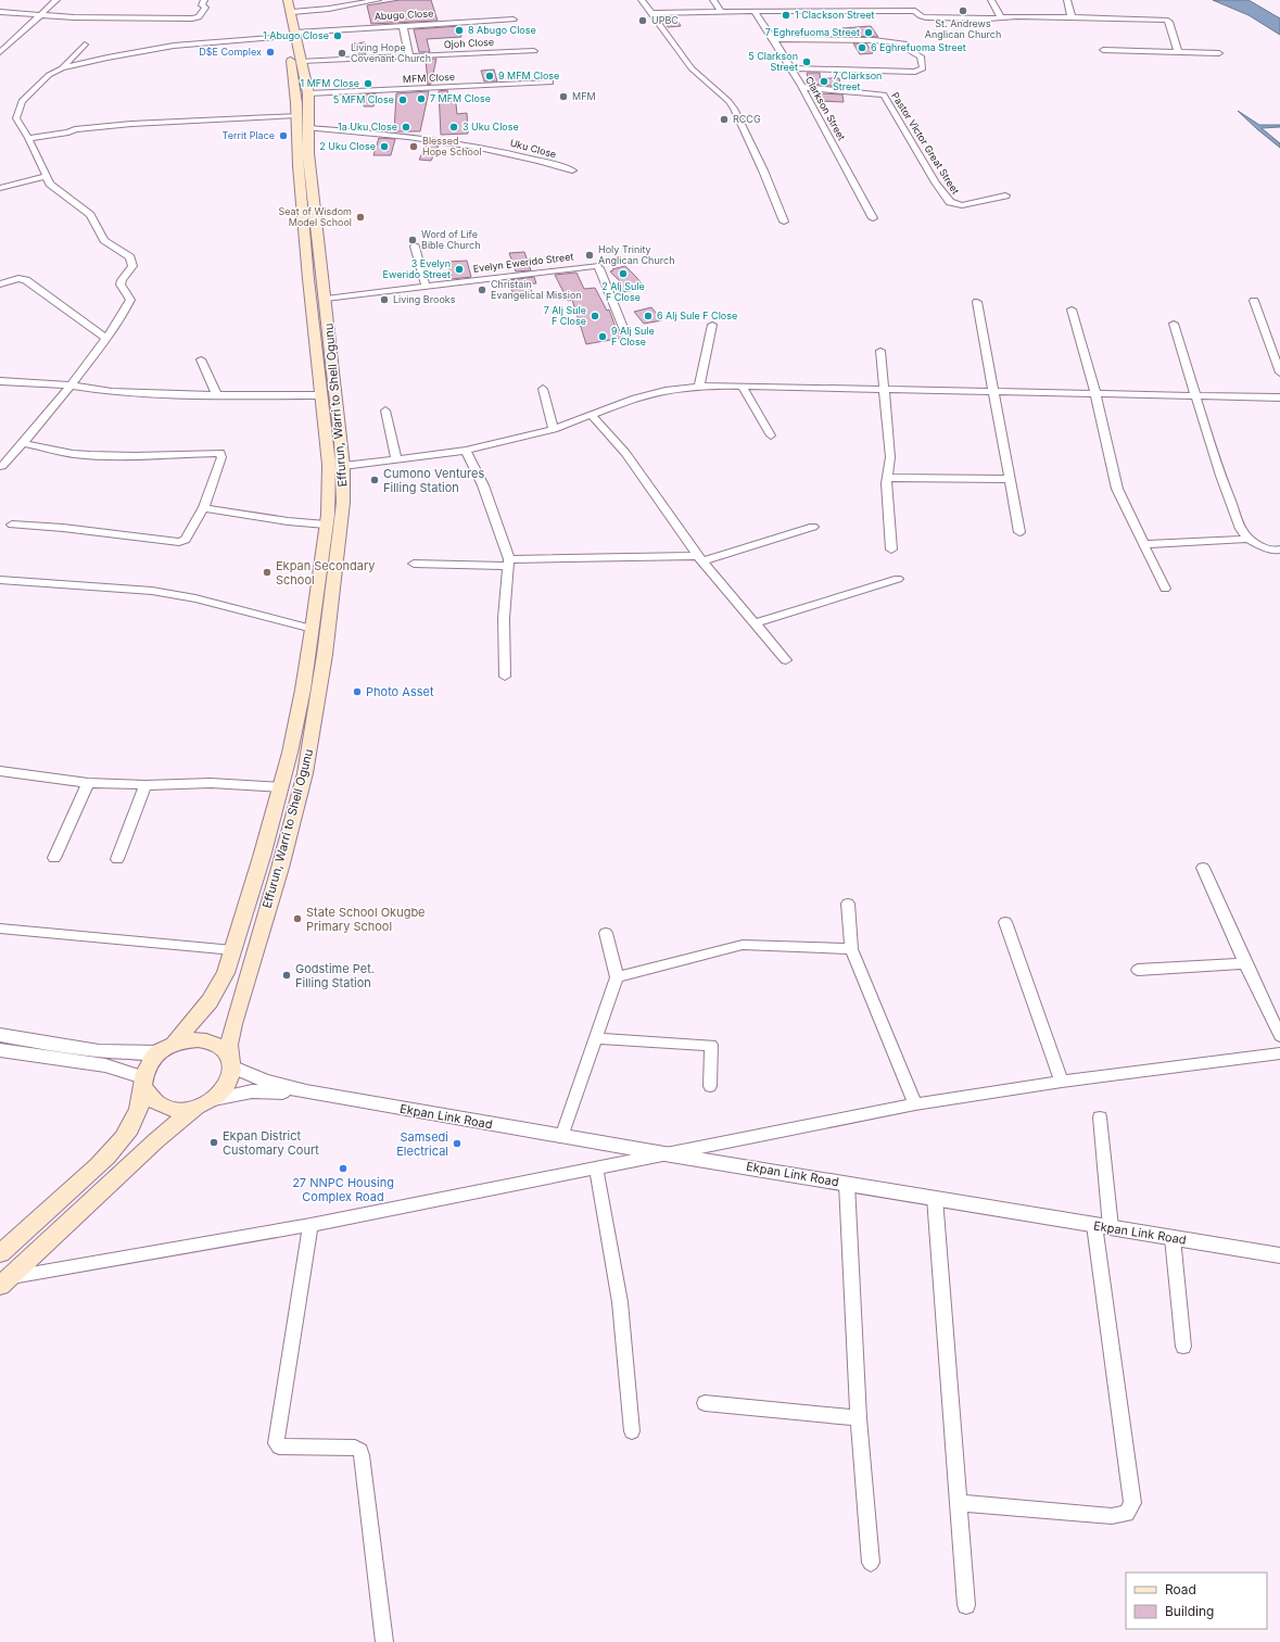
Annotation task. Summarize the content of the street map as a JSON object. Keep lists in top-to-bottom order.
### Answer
{
  "streets": {
    "main road": ["Effurun, Warri to Shell Ogunu"],
    "street": [
      "Abugo Close",
      "Ojoh Close",
      "MFM Close",
      "Clarkson Street",
      "Pastor Victor Great Street",
      "Uku Close",
      "Evelyn Ewerido Street",
      "Ekpan Link Road"
    ]
  },
  "crossings": [
    ["Abugo Close", "Effurun, Warri to Shell Ogunu"],
    ["Ojoh Close", "Effurun, Warri to Shell Ogunu"],
    ["MFM Close", "Effurun, Warri to Shell Ogunu"],
    ["Clarkson Street", "Pastor Victor Great Street"],
    ["Uku Close", "Effurun, Warri to Shell Ogunu"],
    ["Evelyn Ewerido Street", "Effurun, Warri to Shell Ogunu"]
  ],
  "places": [
    "St. Andrews Anglican Church",
    "1 Clackson Street",
    "UPBC",
    "8 Abugo Close",
    "7 Eghrefuoma Street",
    "1 Abugo Close",
    "6 Eghrefuoma Street",
    "D$E Complex",
    "Living Hope Covenant Church",
    "5 Clarkson Street",
    "9 MFM Close",
    "7 Clarkson Street",
    "1 MFM Close",
    "MFM",
    "7 MFM Close",
    "5 MFM Close",
    "RCCG",
    "1a Uku Close",
    "3 Uku Close",
    "Territ Place",
    "2 Uku Close",
    "Blessed Hope School",
    "Seat of Wisdom Model School",
    "Word of Life Bible Church",
    "Holy Trinity Anglican Church",
    "3 Evelyn Ewerido Street",
    "2 Alj Sule F Close",
    "Christain Evangelical Mission",
    "Living Brooks",
    "7 Alj Sule F Close",
    "6 Alj Sule F Close",
    "9 Alj Sule F Close",
    "Cumono Ventures Filling Station",
    "Ekpan Secondary School",
    "Photo Asset",
    "State School Okugbe Primary School",
    "Godstime Pet. Filling Station",
    "Ekpan District Customary Court",
    "Samsedi Electrical",
    "27 NNPC Housing Complex Road"
  ],
  "legend": ["Road", "Building"]
}
